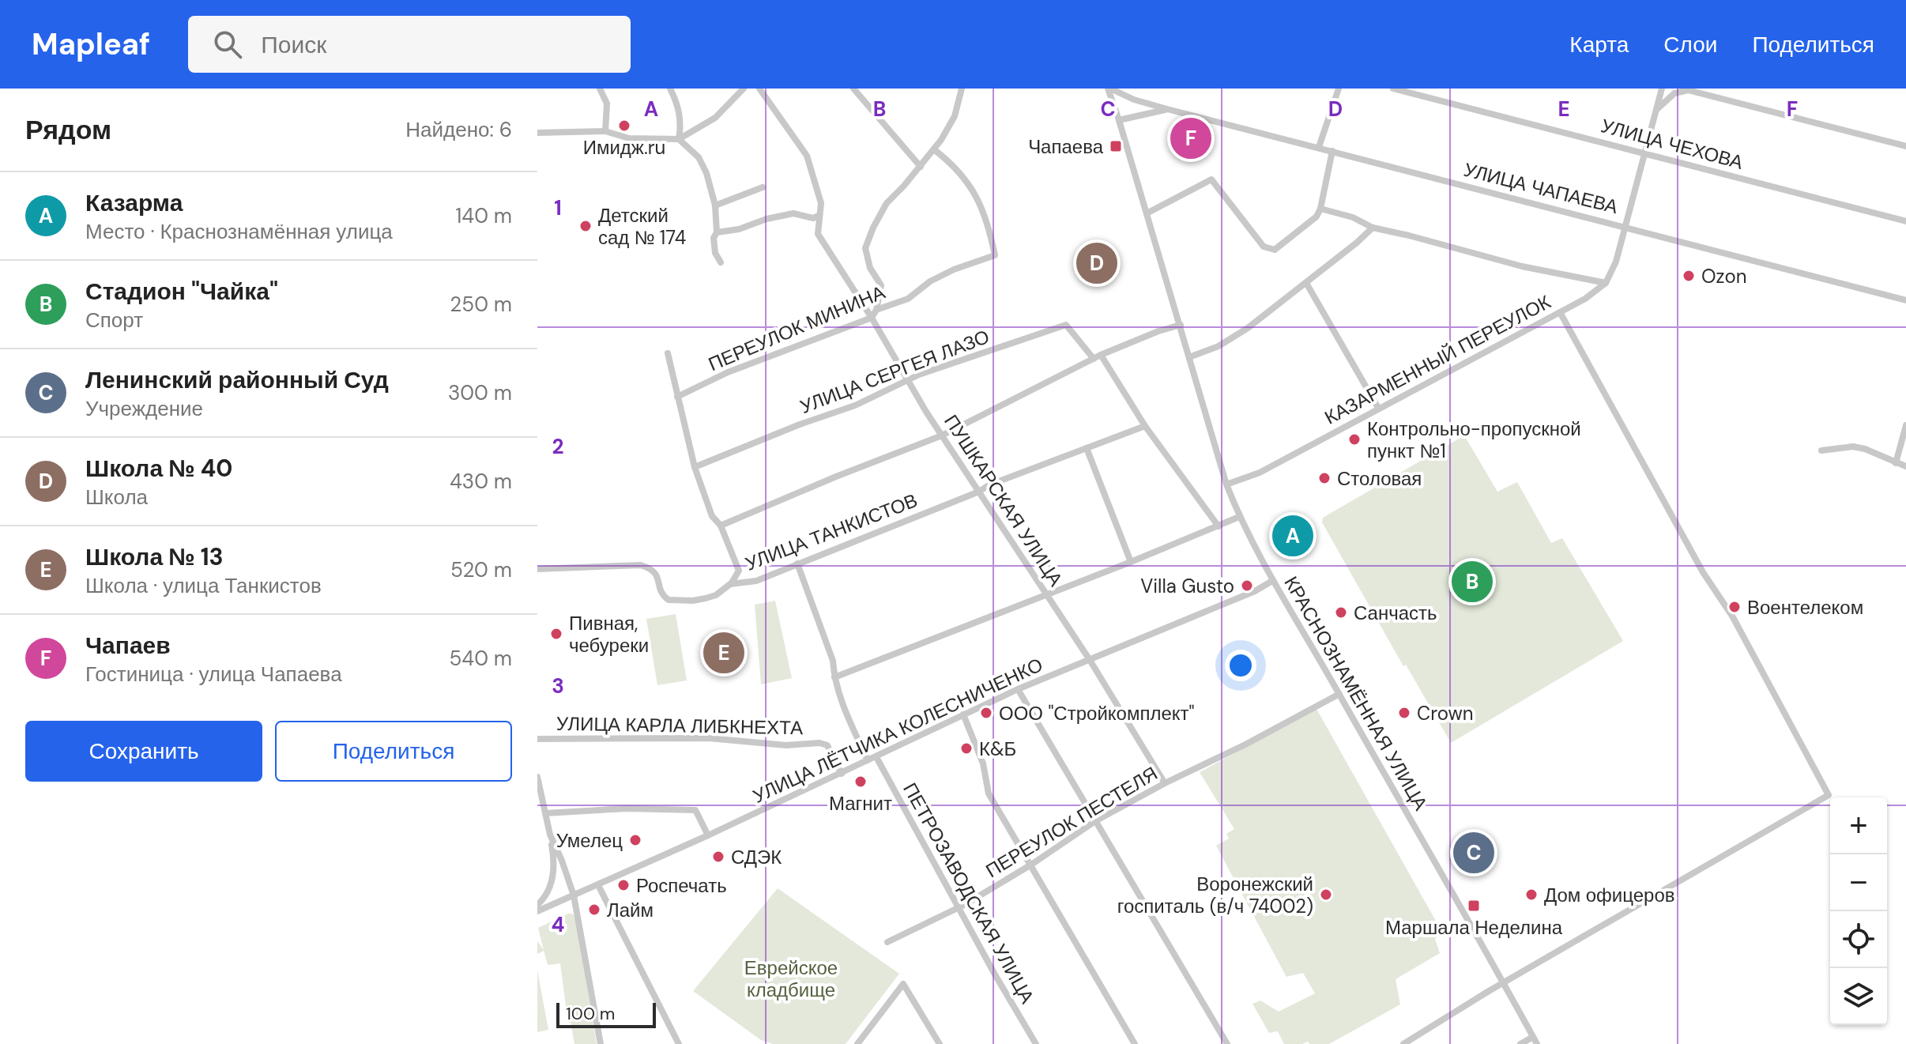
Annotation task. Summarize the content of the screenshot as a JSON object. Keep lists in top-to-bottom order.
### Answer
{
  "streets": {
    "street": [
      "УЛИЦА ЧЕХОВА",
      "УЛИЦА ЧАПАЕВА",
      "ПЕРЕУЛОК МИНИНА",
      "КАЗАРМЕННЫЙ ПЕРЕУЛОК",
      "УЛИЦА СЕРГЕЯ ЛАЗО",
      "ПУШКАРСКАЯ УЛИЦА",
      "УЛИЦА ТАНКИСТОВ",
      "КРАСНОЗНАМЁННАЯ УЛИЦА",
      "УЛИЦА КАРЛА ЛИБКНЕХТА",
      "УЛИЦА ЛЁТЧИКА КОЛЕСНИЧЕНКО",
      "ПЕРЕУЛОК ПЕСТЕЛЯ",
      "ПЕТРОЗАВОДСКАЯ УЛИЦА"
    ]
  },
  "crossings": [
    ["УЛИЦА ЧАПАЕВА", "КРАСНОЗНАМЁННАЯ УЛИЦА"],
    ["ПЕРЕУЛОК МИНИНА", "ПУШКАРСКАЯ УЛИЦА"],
    ["КАЗАРМЕННЫЙ ПЕРЕУЛОК", "КРАСНОЗНАМЁННАЯ УЛИЦА"],
    ["УЛИЦА СЕРГЕЯ ЛАЗО", "ПУШКАРСКАЯ УЛИЦА"],
    ["ПУШКАРСКАЯ УЛИЦА", "УЛИЦА ТАНКИСТОВ"],
    ["ПУШКАРСКАЯ УЛИЦА", "УЛИЦА ЛЁТЧИКА КОЛЕСНИЧЕНКО"],
    ["ПУШКАРСКАЯ УЛИЦА", "ПЕРЕУЛОК ПЕСТЕЛЯ"],
    ["КРАСНОЗНАМЁННАЯ УЛИЦА", "УЛИЦА ЛЁТЧИКА КОЛЕСНИЧЕНКО"],
    ["КРАСНОЗНАМЁННАЯ УЛИЦА", "ПЕРЕУЛОК ПЕСТЕЛЯ"],
    ["УЛИЦА КАРЛА ЛИБКНЕХТА", "УЛИЦА ЛЁТЧИКА КОЛЕСНИЧЕНКО"],
    ["УЛИЦА ЛЁТЧИКА КОЛЕСНИЧЕНКО", "ПЕТРОЗАВОДСКАЯ УЛИЦА"],
    ["ПЕРЕУЛОК ПЕСТЕЛЯ", "ПЕТРОЗАВОДСКАЯ УЛИЦА"]
  ],
  "parks": ["Еврейское кладбище"],
  "places": {
    "other": [
      "Имидж.ru",
      "Детский сад № 174",
      "Ozon",
      "Контрольно-пропускной пункт №1",
      "Столовая",
      "Villa Gusto",
      "Воентелеком",
      "Санчасть",
      "Пивная, чебуреки",
      "ООО \"Стройкомплект\"",
      "Crown",
      "К&Б",
      "Магнит",
      "Умелец",
      "СДЭК",
      "Роспечать",
      "Воронежский госпиталь (в/ч 74002)",
      "Дом офицеров",
      "Лайм"
    ],
    "transit": ["Чапаева", "Маршала Неделина"]
  },
  "scale_bar": "100 m",
  "page": {
    "header": "Mapleaf",
    "search": "Поиск",
    "nav": ["Карта", "Слои", "Поделиться"],
    "heading": ["Рядом", "Найдено: 6"],
    "pins": [
      "F",
      "D",
      "A",
      "B",
      "E",
      "C"
    ],
    "list": [
      {
        "mark": "A",
        "name": "Казарма",
        "note": "Место · Краснознамённая улица",
        "value": "140 m"
      },
      {
        "mark": "B",
        "name": "Стадион \"Чайка\"",
        "note": "Спорт",
        "value": "250 m"
      },
      {
        "mark": "C",
        "name": "Ленинский районный Суд",
        "note": "Учреждение",
        "value": "300 m"
      },
      {
        "mark": "D",
        "name": "Школа № 40",
        "note": "Школа",
        "value": "430 m"
      },
      {
        "mark": "E",
        "name": "Школа № 13",
        "note": "Школа · улица Танкистов",
        "value": "520 m"
      },
      {
        "mark": "F",
        "name": "Чапаев",
        "note": "Гостиница · улица Чапаева",
        "value": "540 m"
      }
    ],
    "buttons": ["Сохранить", "Поделиться"],
    "map_buttons": ["+", "−"],
    "scale": "100 m"
  },
  "grid": {
    "columns": [
      "A",
      "B",
      "C",
      "D",
      "E",
      "F"
    ],
    "rows": [
      "1",
      "2",
      "3",
      "4"
    ]
  }
}
